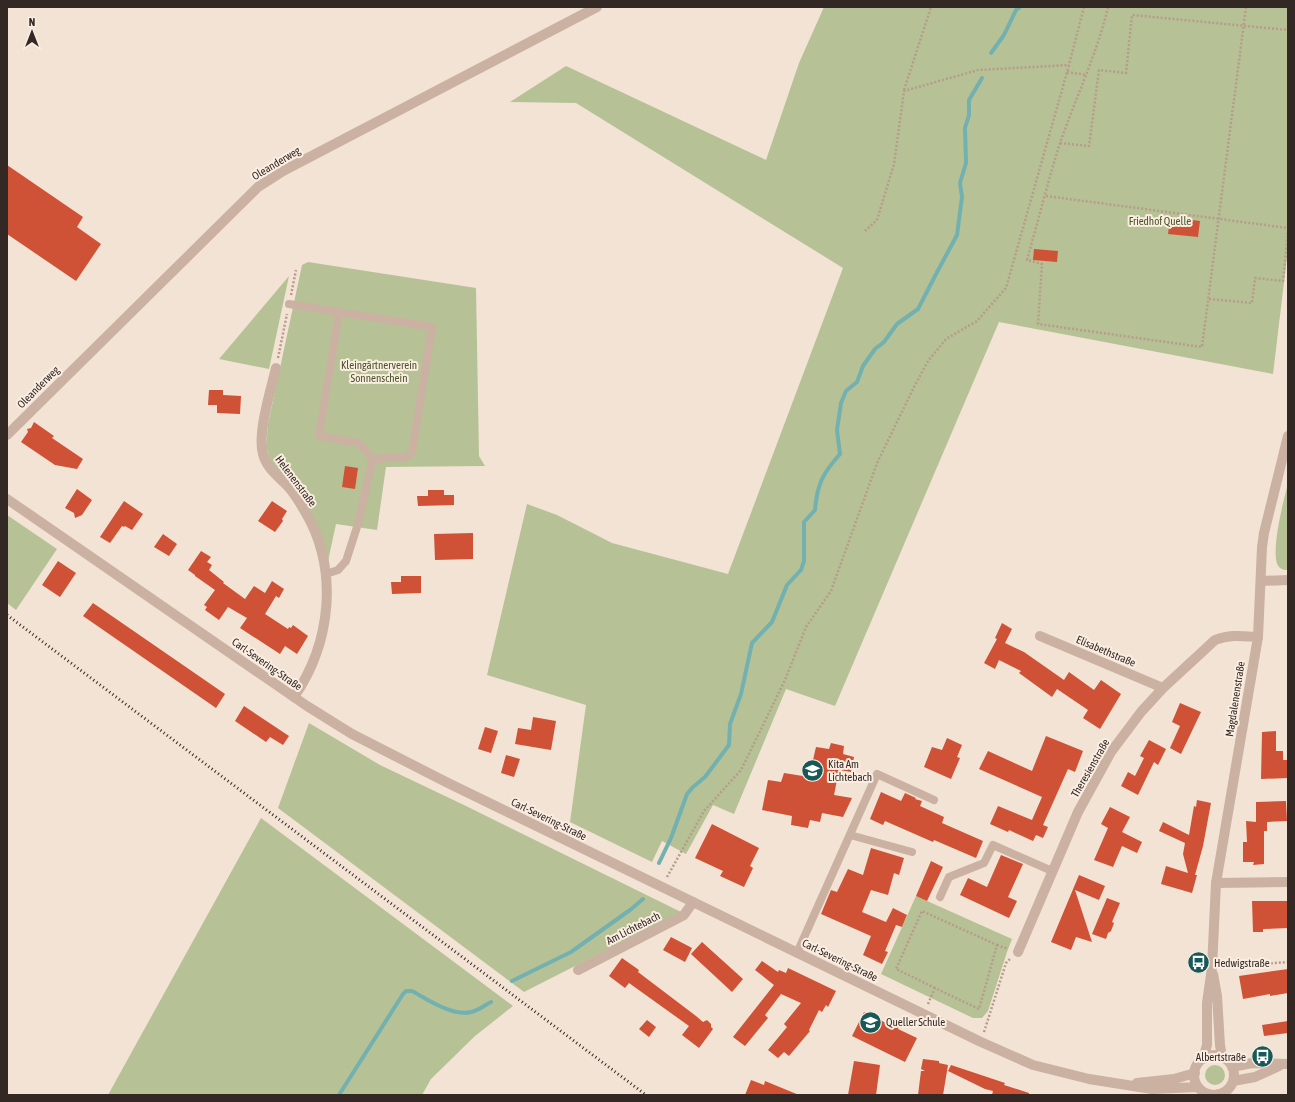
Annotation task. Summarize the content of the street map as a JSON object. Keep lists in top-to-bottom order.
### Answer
{
  "streets": {
    "street": [
      "Oleanderweg",
      "Helenenstraße",
      "Elisabethstraße",
      "Carl-Severing-Straße",
      "Magdalenenstraße",
      "Theresienstraße",
      "Am Lichtebach"
    ]
  },
  "crossings": [
    ["Helenenstraße", "Carl-Severing-Straße"],
    ["Elisabethstraße", "Theresienstraße"],
    ["Carl-Severing-Straße", "Magdalenenstraße"],
    ["Carl-Severing-Straße", "Am Lichtebach"],
    ["Magdalenenstraße", "Theresienstraße"]
  ],
  "parks": ["Friedhof Quelle", "Kleingärtnerverein Sonnenschein"],
  "places": {
    "school or university": ["Kita Am Lichtebach", "Queller Schule"],
    "bus stop": ["Hedwigstraße", "Albertstraße"]
  },
  "north": "top"
}
